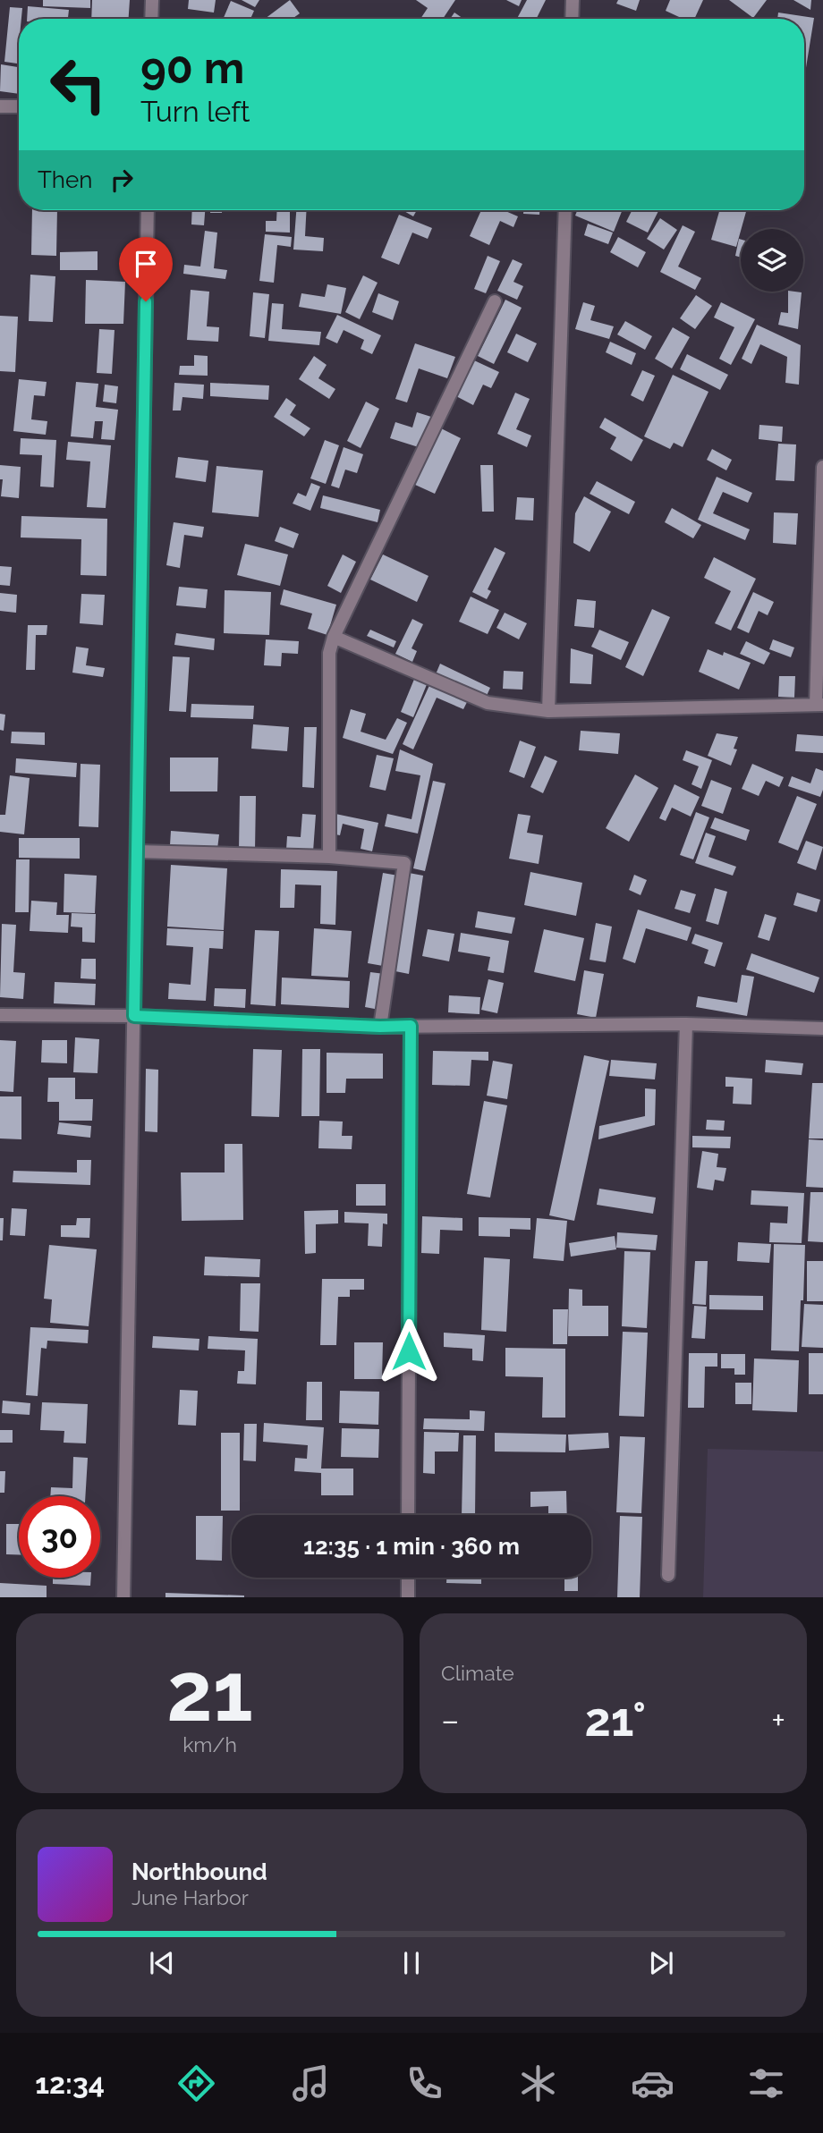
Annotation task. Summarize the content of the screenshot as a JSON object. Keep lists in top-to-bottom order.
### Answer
{
  "page": {
    "turn": ["90 m", "Turn left"],
    "then": "Then",
    "limit": "30",
    "trip": "12:35 · 1 min · 360 m",
    "tile": [
      ["21", "km/h"],
      "Climate"
    ],
    "heat": ["−", "21°", "+"],
    "song": ["Northbound", "June Harbor"],
    "tabs": "12:34"
  }
}
